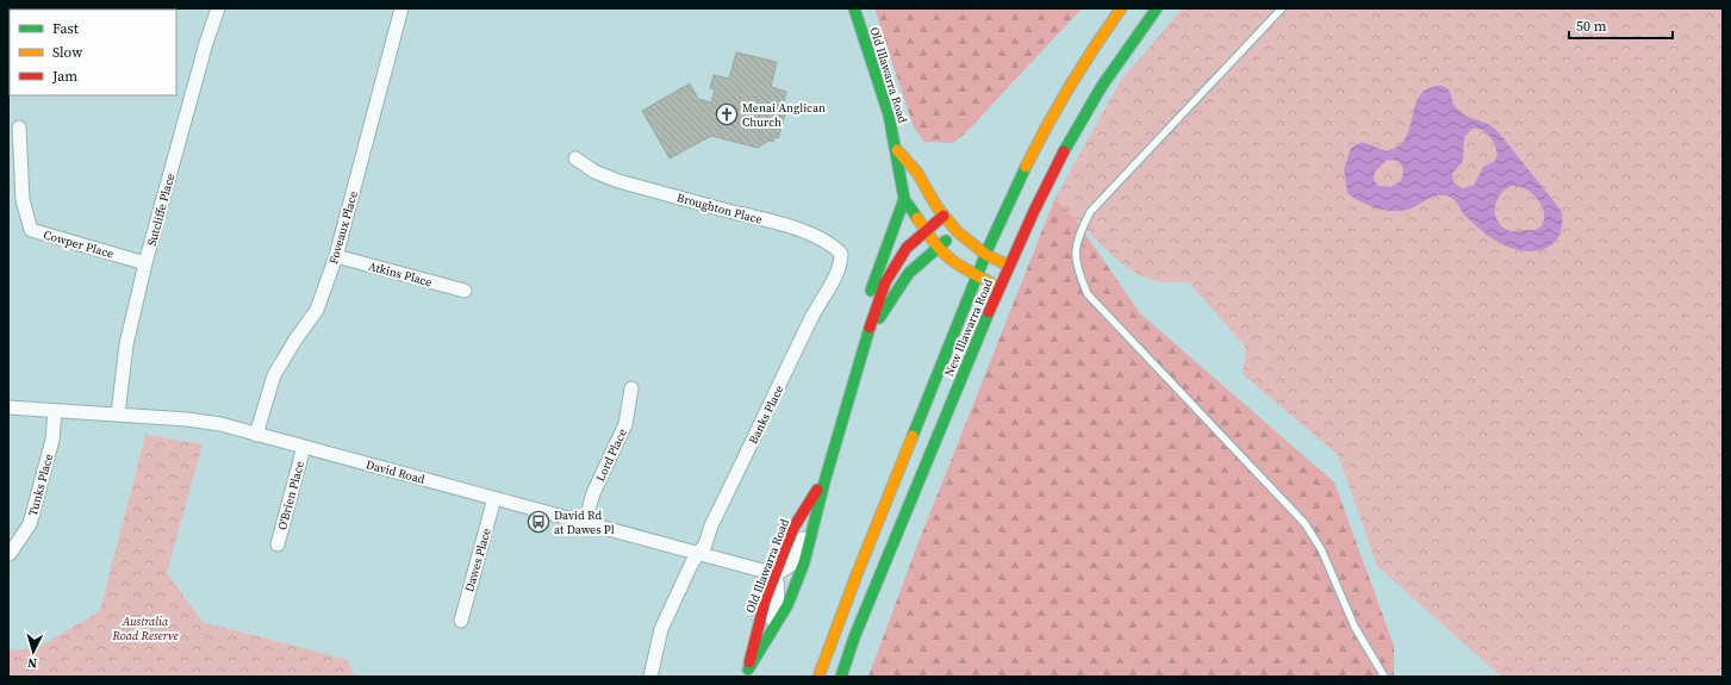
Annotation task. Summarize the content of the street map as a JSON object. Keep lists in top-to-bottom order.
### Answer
{
  "streets": {
    "main road": ["Old Illawarra Road", "New Illawarra Road"],
    "street": [
      "Broughton Place",
      "Sutcliffe Place",
      "Foveaux Place",
      "Cowper Place",
      "Atkins Place",
      "Banks Place",
      "Lord Place",
      "David Road",
      "Tunks Place",
      "O'Brien Place",
      "Dawes Place"
    ]
  },
  "crossings": [
    ["Old Illawarra Road", "New Illawarra Road"],
    ["Old Illawarra Road", "David Road"],
    ["Broughton Place", "Banks Place"],
    ["Sutcliffe Place", "Cowper Place"],
    ["Sutcliffe Place", "David Road"],
    ["Foveaux Place", "Atkins Place"],
    ["Foveaux Place", "David Road"],
    ["Banks Place", "David Road"],
    ["Lord Place", "David Road"],
    ["David Road", "Tunks Place"],
    ["David Road", "O'Brien Place"],
    ["David Road", "Dawes Place"]
  ],
  "parks": ["Australia Road Reserve"],
  "places": {
    "church": ["Menai Anglican Church"],
    "bus stop": ["David Rd at Dawes Pl"]
  },
  "legend": ["Fast", "Slow", "Jam"],
  "scale_bar": "50 m",
  "north": "bottom"
}
